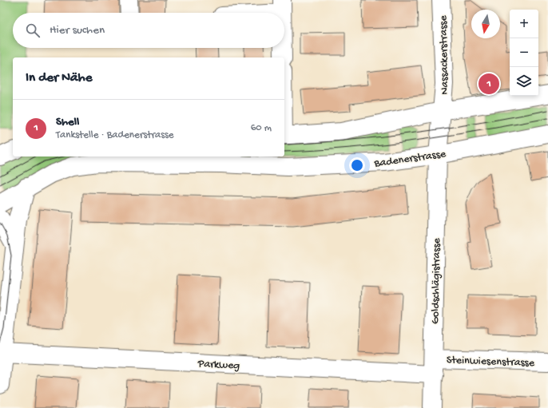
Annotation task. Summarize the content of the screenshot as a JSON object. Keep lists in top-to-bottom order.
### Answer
{
  "streets": {
    "main road": [
      "Nassackerstrasse",
      "Badenerstrasse",
      "Goldschlägistrasse",
      "Steinwiesenstrasse",
      "Parkweg"
    ]
  },
  "crossings": [
    ["Nassackerstrasse", "Badenerstrasse"],
    ["Nassackerstrasse", "Goldschlägistrasse"],
    ["Badenerstrasse", "Goldschlägistrasse"],
    ["Goldschlägistrasse", "Steinwiesenstrasse"],
    ["Goldschlägistrasse", "Parkweg"],
    ["Steinwiesenstrasse", "Parkweg"]
  ],
  "north": "bottom",
  "page": {
    "map_buttons": ["+", "−"],
    "search": "Hier suchen",
    "heading": "In der Nähe",
    "pins": "1",
    "list": [
      {
        "mark": "1",
        "name": "Shell",
        "note": "Tankstelle · Badenerstrasse",
        "value": "60 m"
      }
    ]
  }
}
